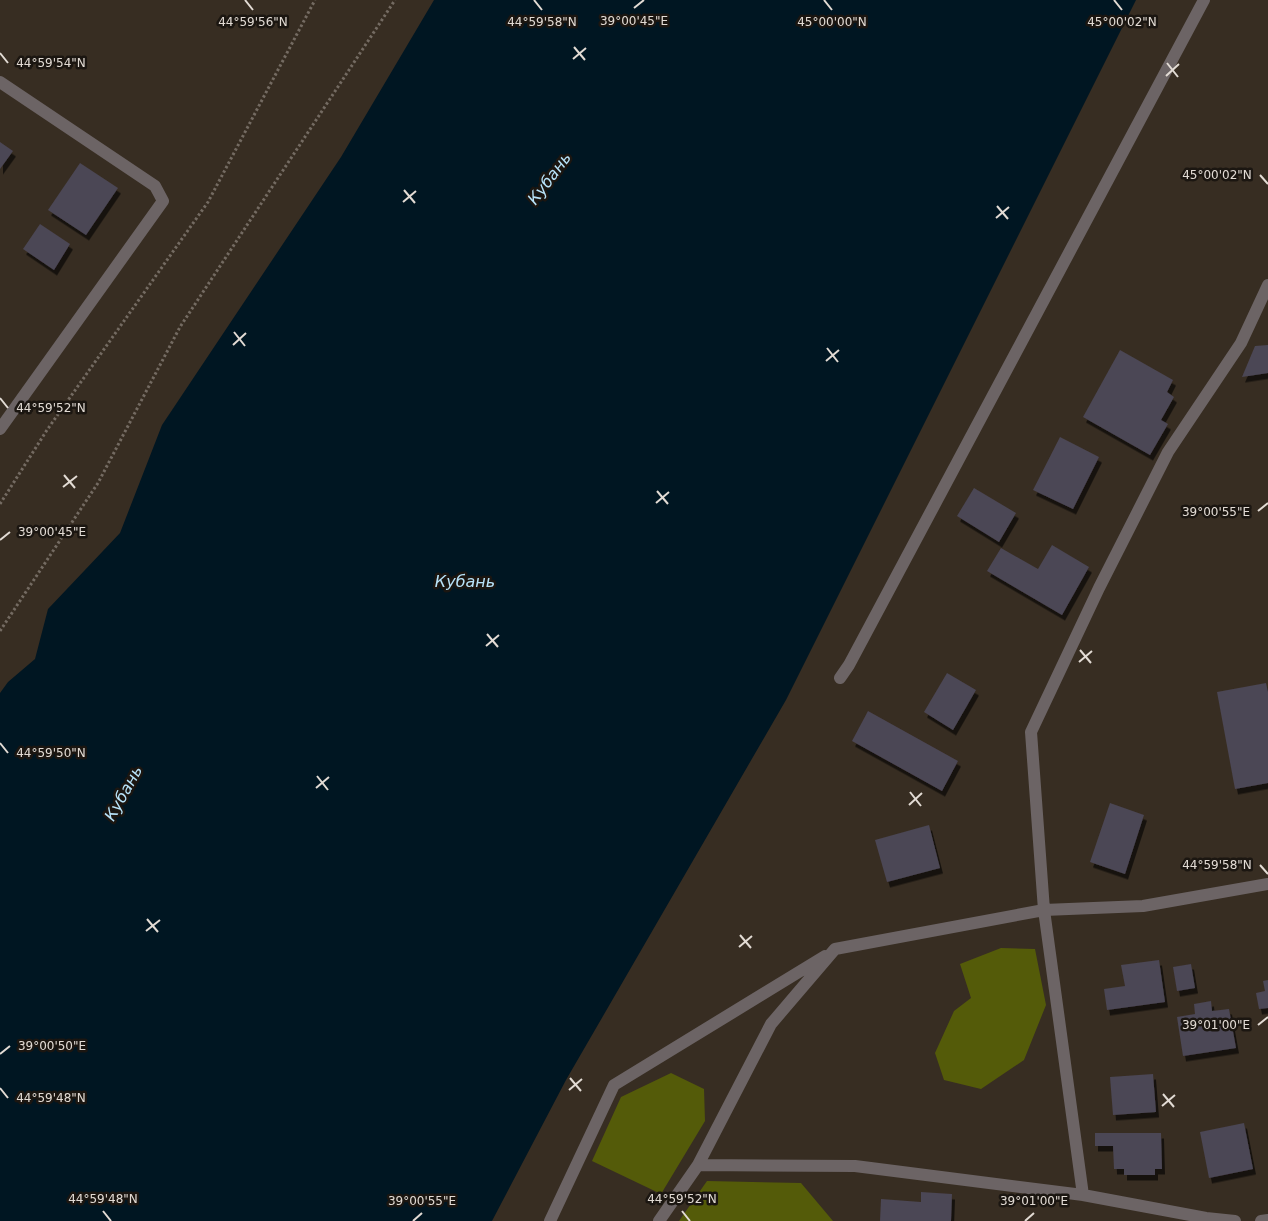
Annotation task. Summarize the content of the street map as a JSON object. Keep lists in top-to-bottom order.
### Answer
{
  "water": ["Кубань"],
  "coordinates": [
    "39°00'45\"E",
    "44°59'56\"N",
    "44°59'58\"N",
    "45°00'00\"N",
    "45°00'02\"N",
    "44°59'54\"N",
    "44°59'52\"N",
    "39°00'55\"E",
    "44°59'50\"N",
    "39°01'00\"E",
    "39°00'50\"E",
    "44°59'48\"N"
  ]
}
